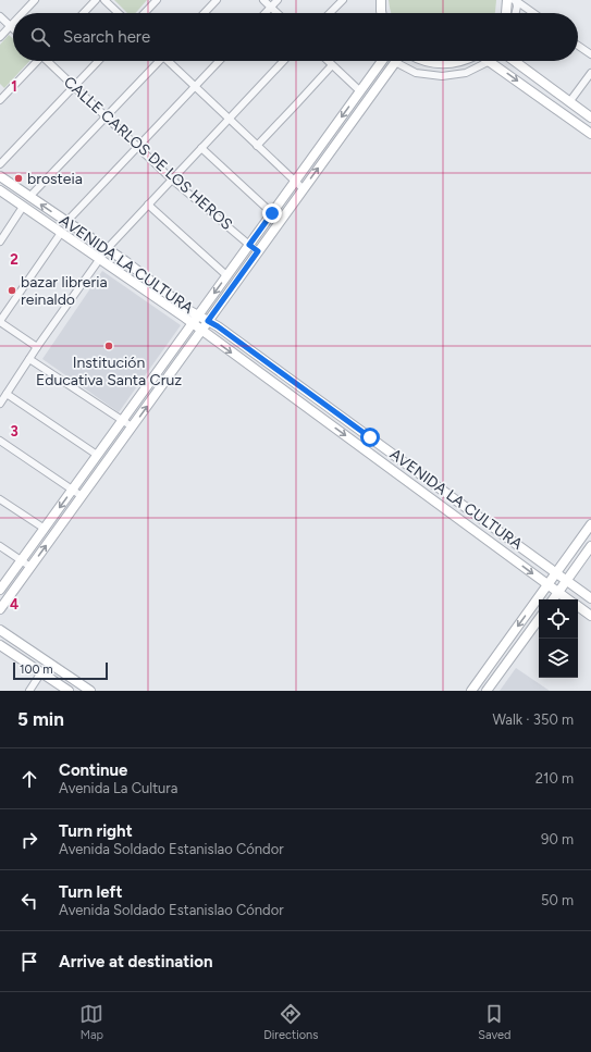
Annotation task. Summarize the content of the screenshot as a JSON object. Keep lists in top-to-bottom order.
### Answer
{
  "streets": {
    "street": ["CALLE CARLOS DE LOS HEROS", "AVENIDA LA CULTURA"]
  },
  "places": ["brosteia", "bazar libreria reinaldo", "Institución Educativa Santa Cruz"],
  "scale_bar": "100 m",
  "page": {
    "search": "Search here",
    "scale": "100 m",
    "heading": ["5 min", "Walk · 350 m"],
    "list": [
      ["Continue", "Avenida La Cultura", "210 m"],
      ["Turn right", "Avenida Soldado Estanislao Cóndor", "90 m"],
      ["Turn left", "Avenida Soldado Estanislao Cóndor", "50 m"],
      "Arrive at destination"
    ],
    "nav": ["Map", "Directions", "Saved"]
  },
  "grid": {
    "rows": [
      "1",
      "2",
      "3",
      "4"
    ]
  }
}
